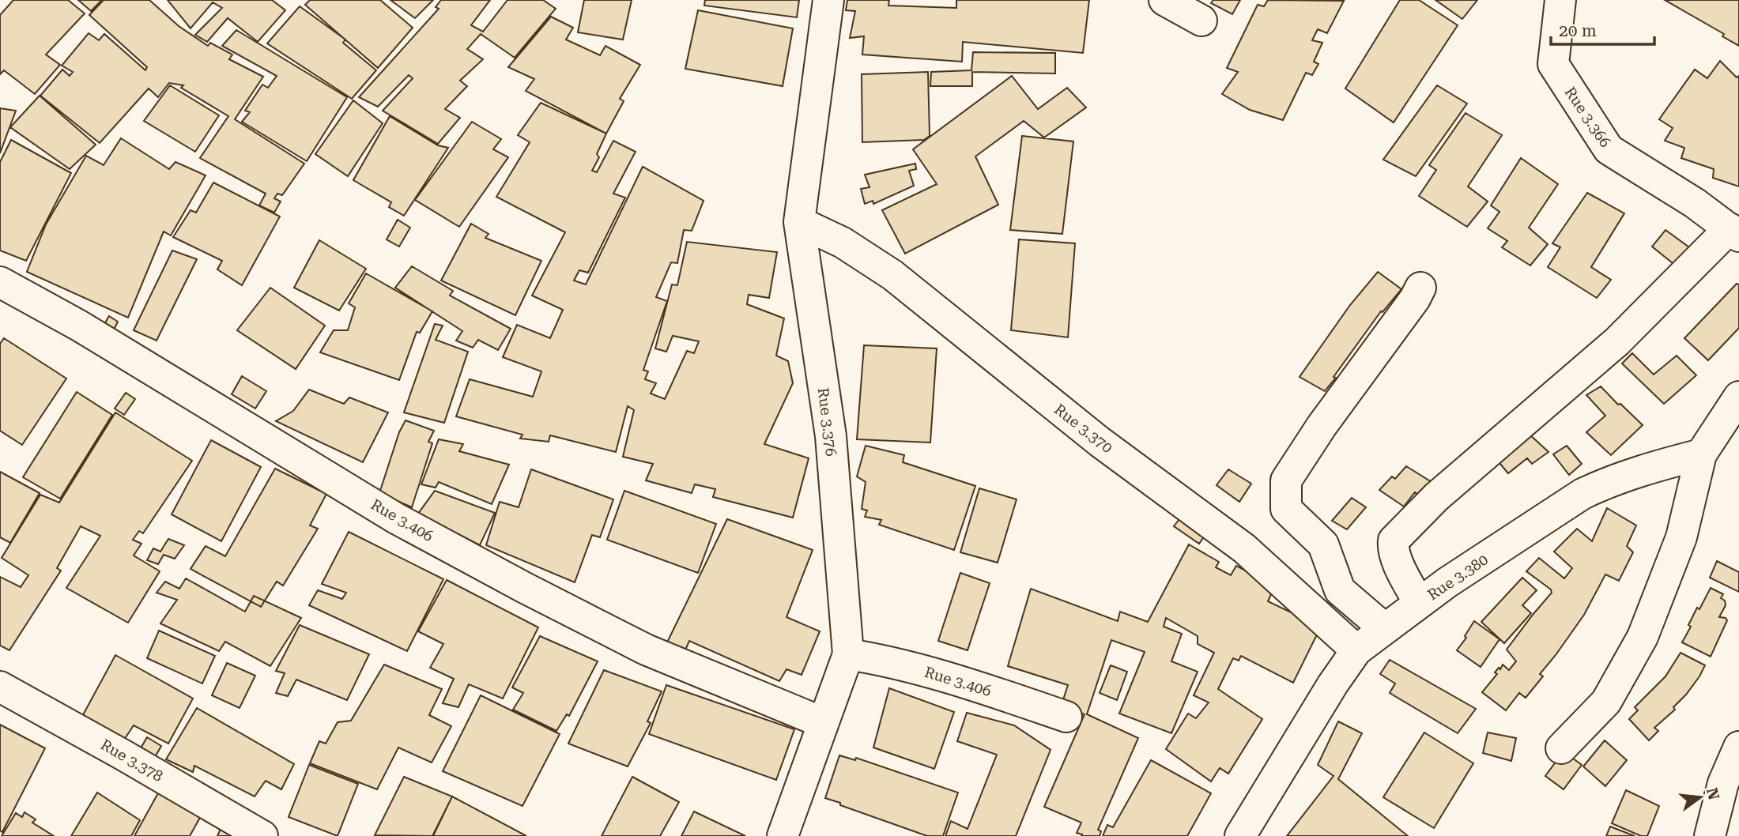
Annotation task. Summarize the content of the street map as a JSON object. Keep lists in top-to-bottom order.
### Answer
{
  "streets": {
    "street": [
      "Rue 3.366",
      "Rue 3.376",
      "Rue 3.370",
      "Rue 3.406",
      "Rue 3.380",
      "Rue 3.378"
    ]
  },
  "crossings": [
    ["Rue 3.376", "Rue 3.370"],
    ["Rue 3.376", "Rue 3.406"],
    ["Rue 3.370", "Rue 3.380"]
  ],
  "scale_bar": "20 m",
  "north": "right"
}
